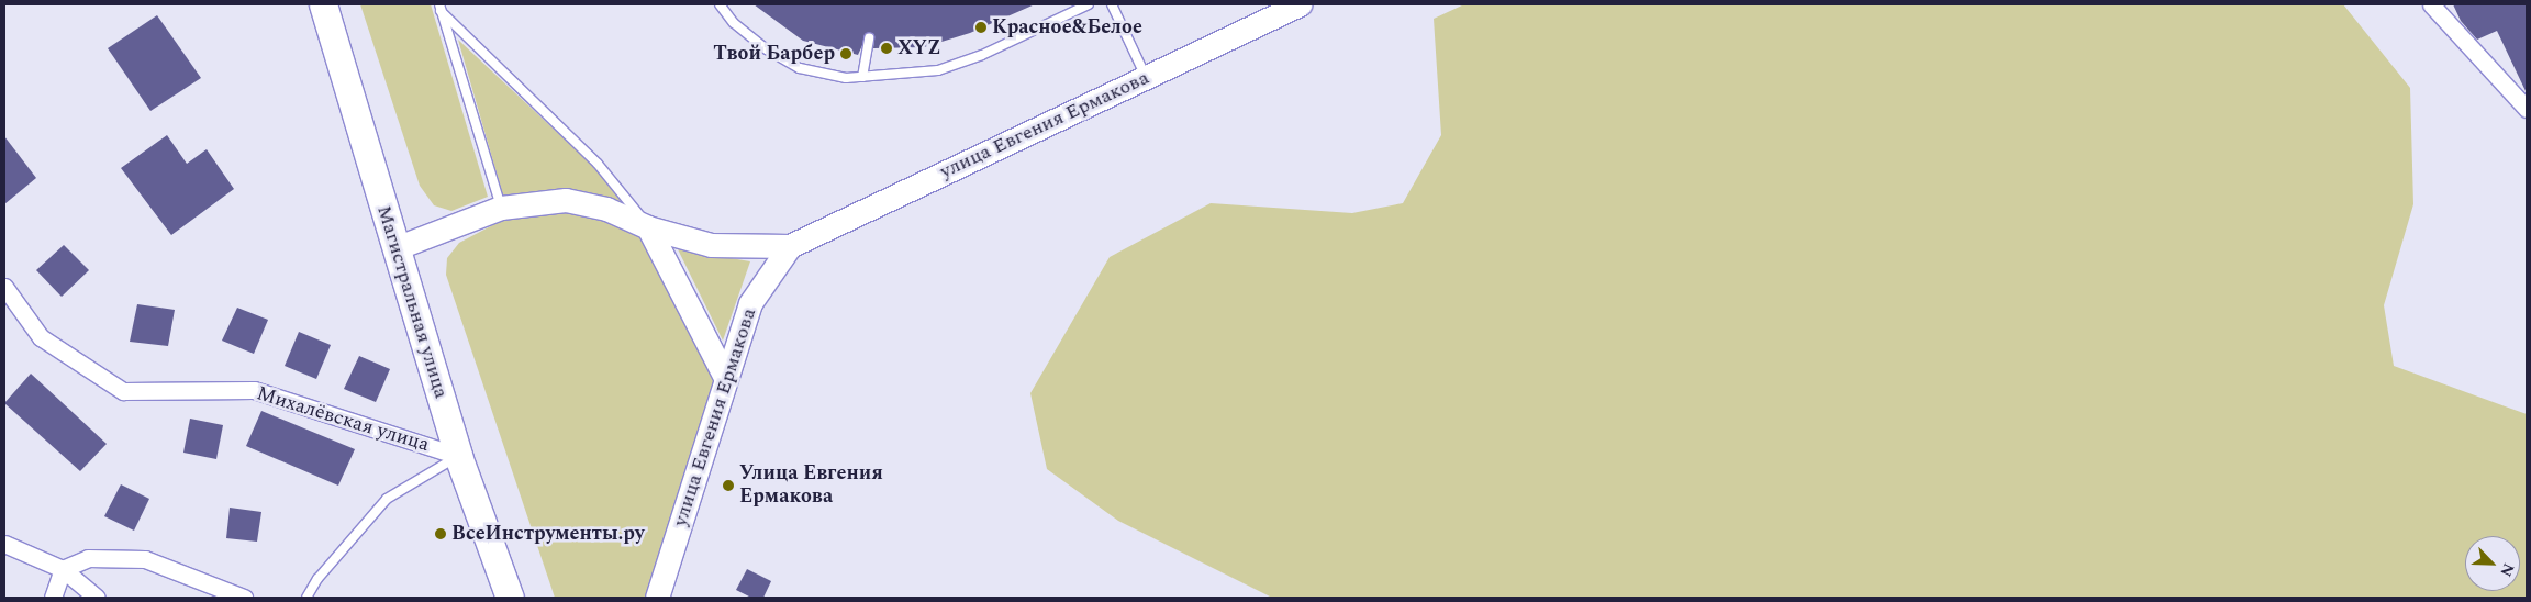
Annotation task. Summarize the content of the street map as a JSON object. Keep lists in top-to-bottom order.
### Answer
{
  "streets": {
    "highway": ["Магистральная улица"],
    "main road": ["улица Евгения Ермакова"],
    "street": ["Михалёвская улица"]
  },
  "crossings": [
    ["улица Евгения Ермакова", "Магистральная улица"],
    ["Магистральная улица", "Михалёвская улица"]
  ],
  "places": [
    "Красное&Белое",
    "XYZ",
    "Твой Барбер",
    "Улица Евгения Ермакова",
    "ВсеИнструменты.ру"
  ],
  "north": "bottom right"
}
